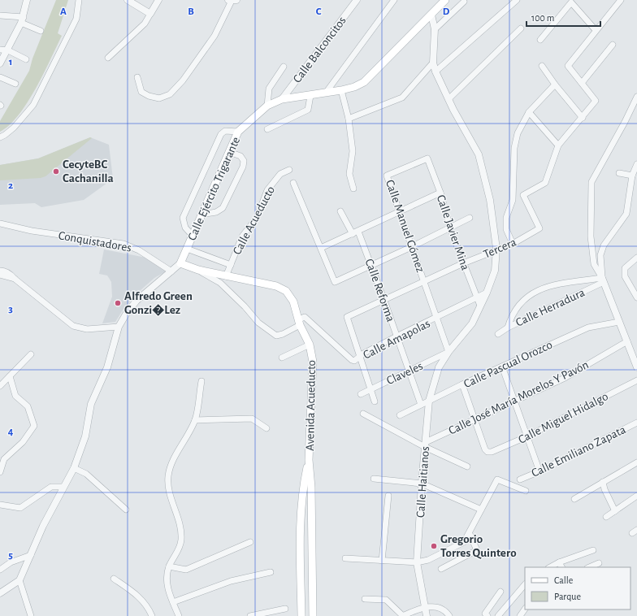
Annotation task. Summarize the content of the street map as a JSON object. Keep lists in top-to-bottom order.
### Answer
{
  "streets": {
    "main road": ["Calle Ejército Trigarante", "Avenida Acueducto"],
    "street": [
      "Calle Balconcitos",
      "Calle Acueducto",
      "Calle Manuel Gómez",
      "Calle Javier Mina",
      "Conquistadores",
      "Tercera",
      "Calle Reforma",
      "Calle Herradura",
      "Calle Amapolas",
      "Calle Pascual Orozco",
      "Claveles",
      "Calle José María Morelos Y Pavón",
      "Calle Miguel Hidalgo",
      "Calle Emiliano Zapata",
      "Calle Haitianos"
    ]
  },
  "crossings": [
    ["Calle Balconcitos", "Calle Ejército Trigarante"],
    ["Calle Ejército Trigarante", "Avenida Acueducto"],
    ["Calle Ejército Trigarante", "Calle Haitianos"],
    ["Calle Acueducto", "Avenida Acueducto"],
    ["Calle Manuel Gómez", "Calle Javier Mina"],
    ["Calle Manuel Gómez", "Tercera"],
    ["Calle Manuel Gómez", "Calle Amapolas"],
    ["Calle Manuel Gómez", "Claveles"],
    ["Calle Manuel Gómez", "Calle Haitianos"],
    ["Calle Javier Mina", "Tercera"],
    ["Calle Javier Mina", "Calle Amapolas"],
    ["Calle Javier Mina", "Calle Haitianos"],
    ["Tercera", "Calle Reforma"],
    ["Tercera", "Calle Haitianos"],
    ["Calle Reforma", "Calle Amapolas"],
    ["Calle Reforma", "Calle Pascual Orozco"],
    ["Calle Reforma", "Claveles"],
    ["Calle Amapolas", "Avenida Acueducto"],
    ["Calle Amapolas", "Calle Haitianos"],
    ["Calle Pascual Orozco", "Calle Haitianos"],
    ["Claveles", "Calle Haitianos"],
    ["Calle José María Morelos Y Pavón", "Calle Miguel Hidalgo"],
    ["Calle José María Morelos Y Pavón", "Calle Haitianos"]
  ],
  "places": ["CecyteBC Cachanilla", "Alfredo Green Gonzi�Lez", "Gregorio Torres Quintero"],
  "legend": ["Calle", "Parque"],
  "scale_bar": "100 m",
  "grid": {
    "columns": [
      "A",
      "B",
      "C",
      "D"
    ],
    "rows": [
      "1",
      "2",
      "3",
      "4",
      "5"
    ]
  }
}
